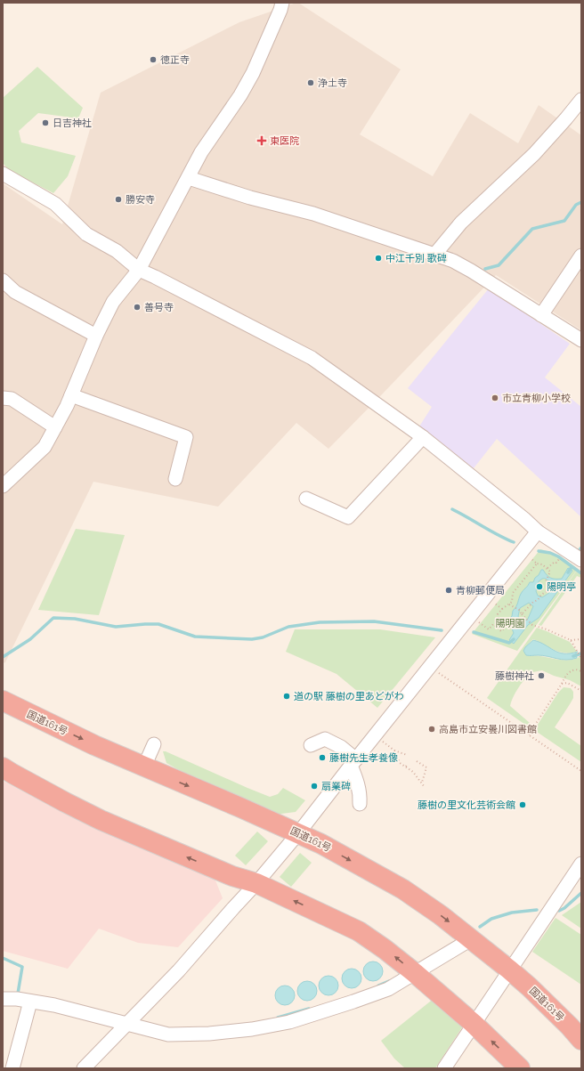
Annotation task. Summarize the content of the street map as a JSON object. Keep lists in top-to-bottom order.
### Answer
{
  "streets": {
    "highway": ["国道161号"]
  },
  "parks": ["陽明園"],
  "places": {
    "other": [
      "徳正寺",
      "浄土寺",
      "日吉神社",
      "勝安寺",
      "中江千別 歌碑",
      "善号寺",
      "市立青柳小学校",
      "陽明亭",
      "青柳郵便局",
      "藤樹神社",
      "道の駅 藤樹の里あどがわ",
      "高島市立安曇川図書館",
      "藤樹先生孝養像",
      "扇業碑",
      "藤樹の里文化芸術会館"
    ],
    "health": ["東医院"]
  }
}
